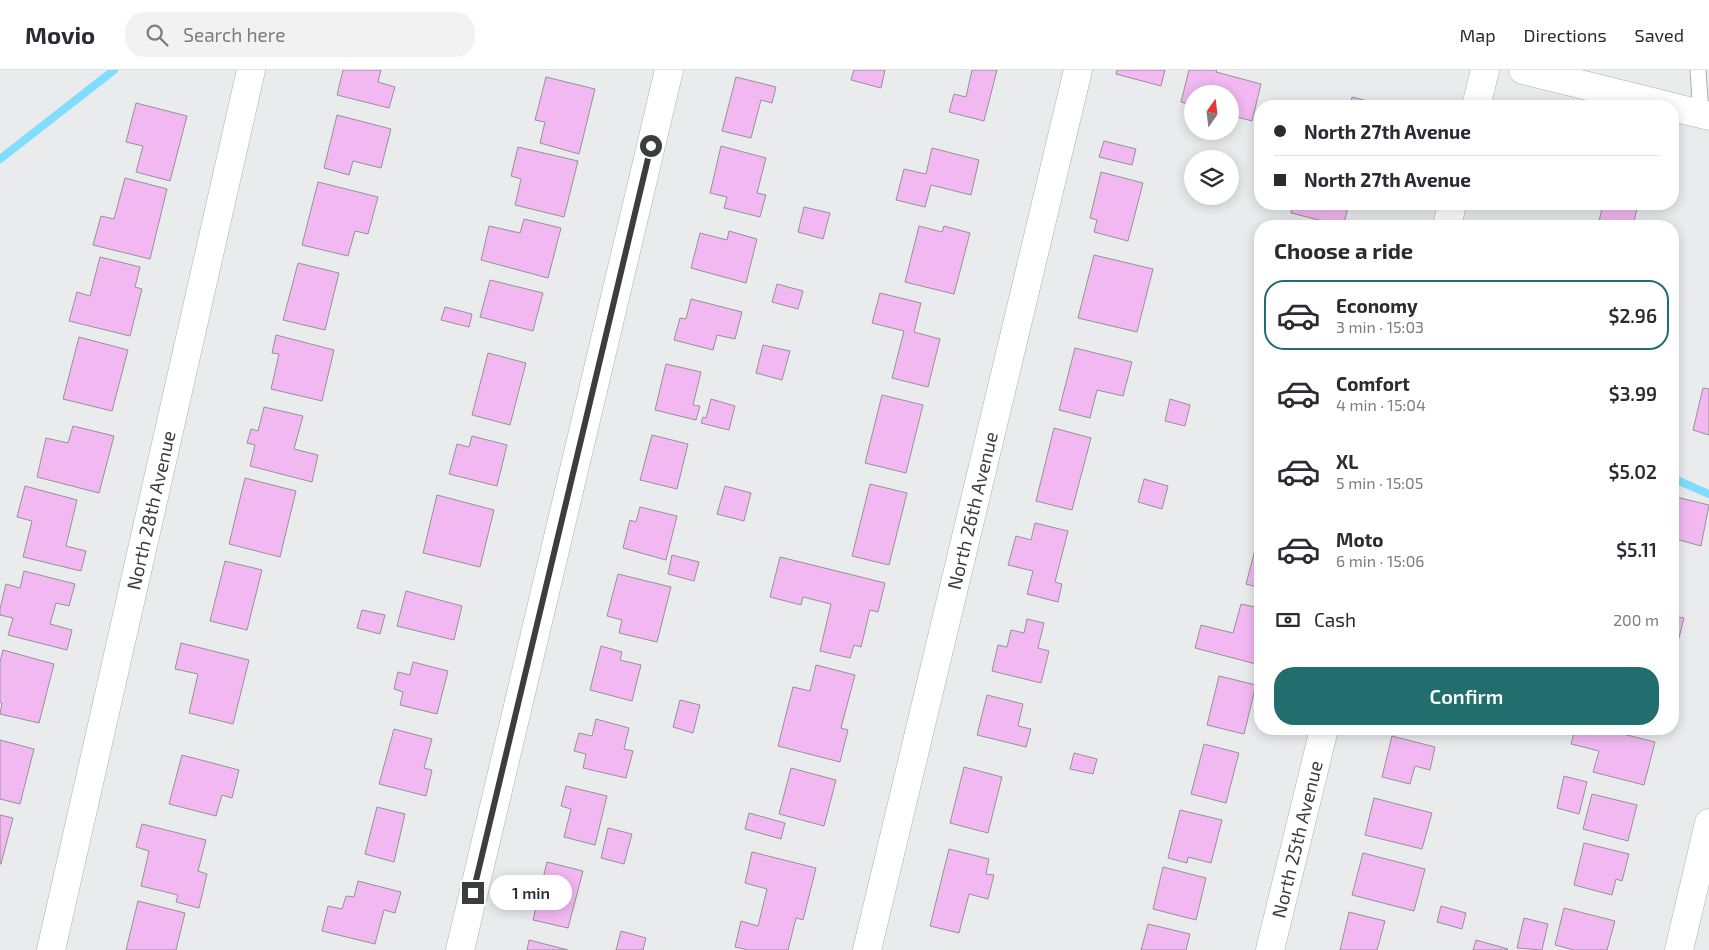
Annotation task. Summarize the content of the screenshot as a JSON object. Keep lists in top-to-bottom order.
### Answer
{
  "streets": {
    "street": ["North 28th Avenue", "North 26th Avenue", "North 25th Avenue"]
  },
  "north": "top",
  "page": {
    "header": "Movio",
    "search": "Search here",
    "nav": ["Map", "Directions", "Saved"],
    "banner": ["North 27th Avenue", "North 27th Avenue"],
    "heading": "Choose a ride",
    "list": [
      {
        "name": "Economy",
        "note": "3 min · 15:03",
        "value": "$2.96"
      },
      {
        "name": "Comfort",
        "note": "4 min · 15:04",
        "value": "$3.99"
      },
      {
        "name": "XL",
        "note": "5 min · 15:05",
        "value": "$5.02"
      },
      {
        "name": "Moto",
        "note": "6 min · 15:06",
        "value": "$5.11"
      }
    ],
    "pay": ["Cash", "200 m"],
    "buttons": "Confirm",
    "bubble": "1 min"
  }
}
